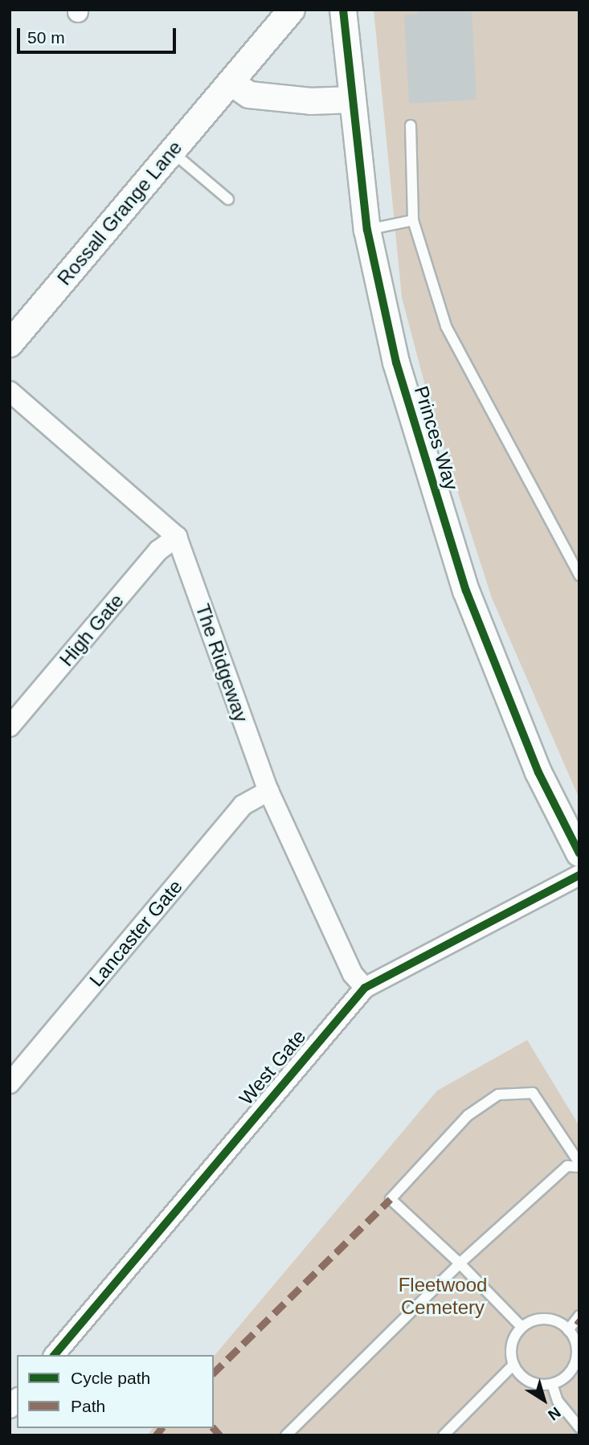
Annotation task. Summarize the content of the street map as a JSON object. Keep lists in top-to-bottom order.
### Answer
{
  "streets": {
    "street": [
      "Rossall Grange Lane",
      "Princes Way",
      "High Gate",
      "The Ridgeway",
      "Lancaster Gate",
      "West Gate"
    ]
  },
  "crossings": [
    ["High Gate", "The Ridgeway"],
    ["The Ridgeway", "Lancaster Gate"],
    ["The Ridgeway", "West Gate"]
  ],
  "parks": ["Fleetwood Cemetery"],
  "legend": ["Cycle path", "Path"],
  "scale_bar": "50 m",
  "north": "bottom right"
}
